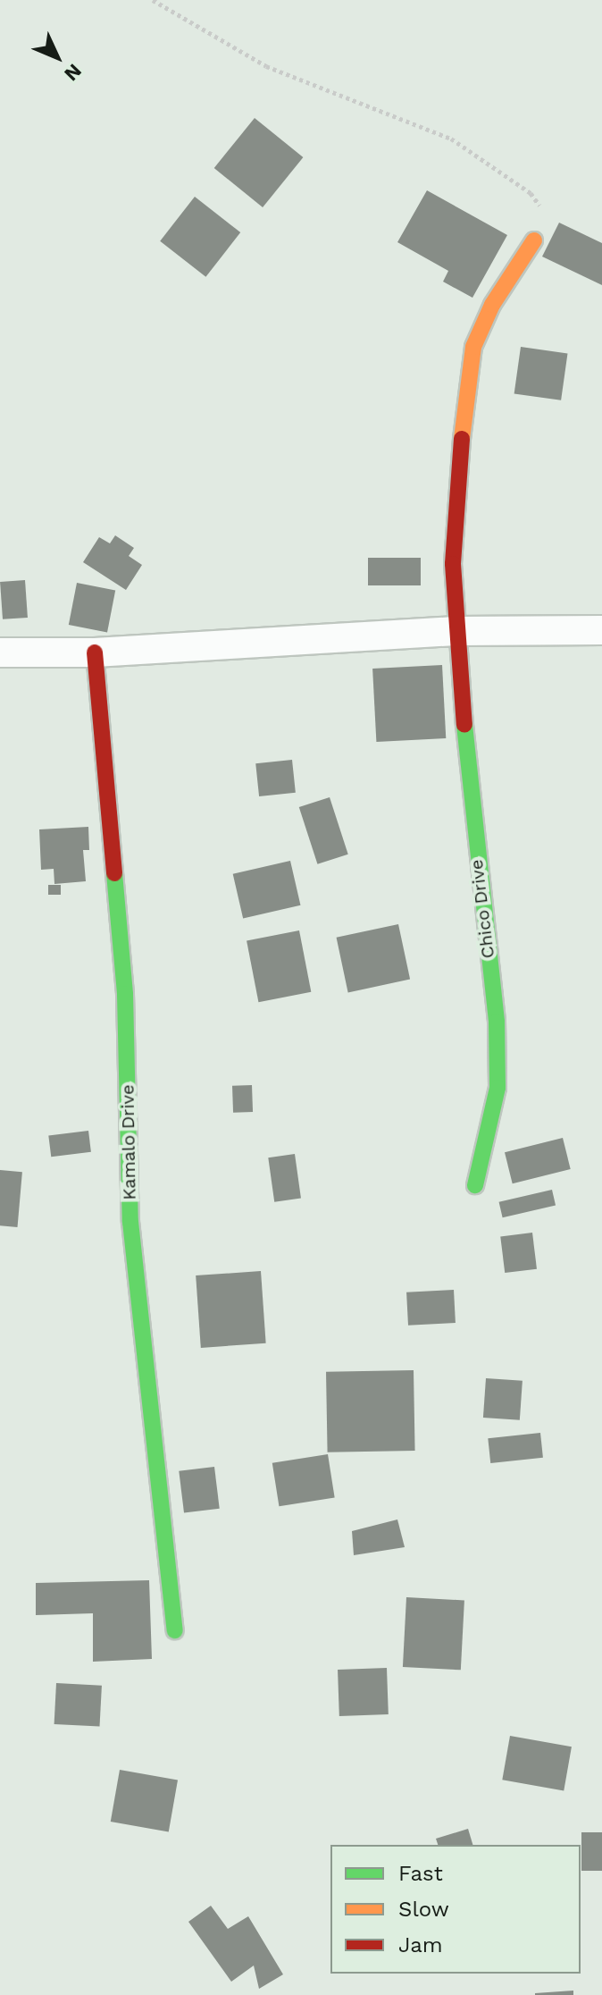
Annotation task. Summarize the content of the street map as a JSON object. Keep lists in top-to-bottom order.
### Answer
{
  "streets": {
    "street": ["Chico Drive", "Kamalo Drive"]
  },
  "legend": ["Fast", "Slow", "Jam"],
  "north": "bottom right"
}
